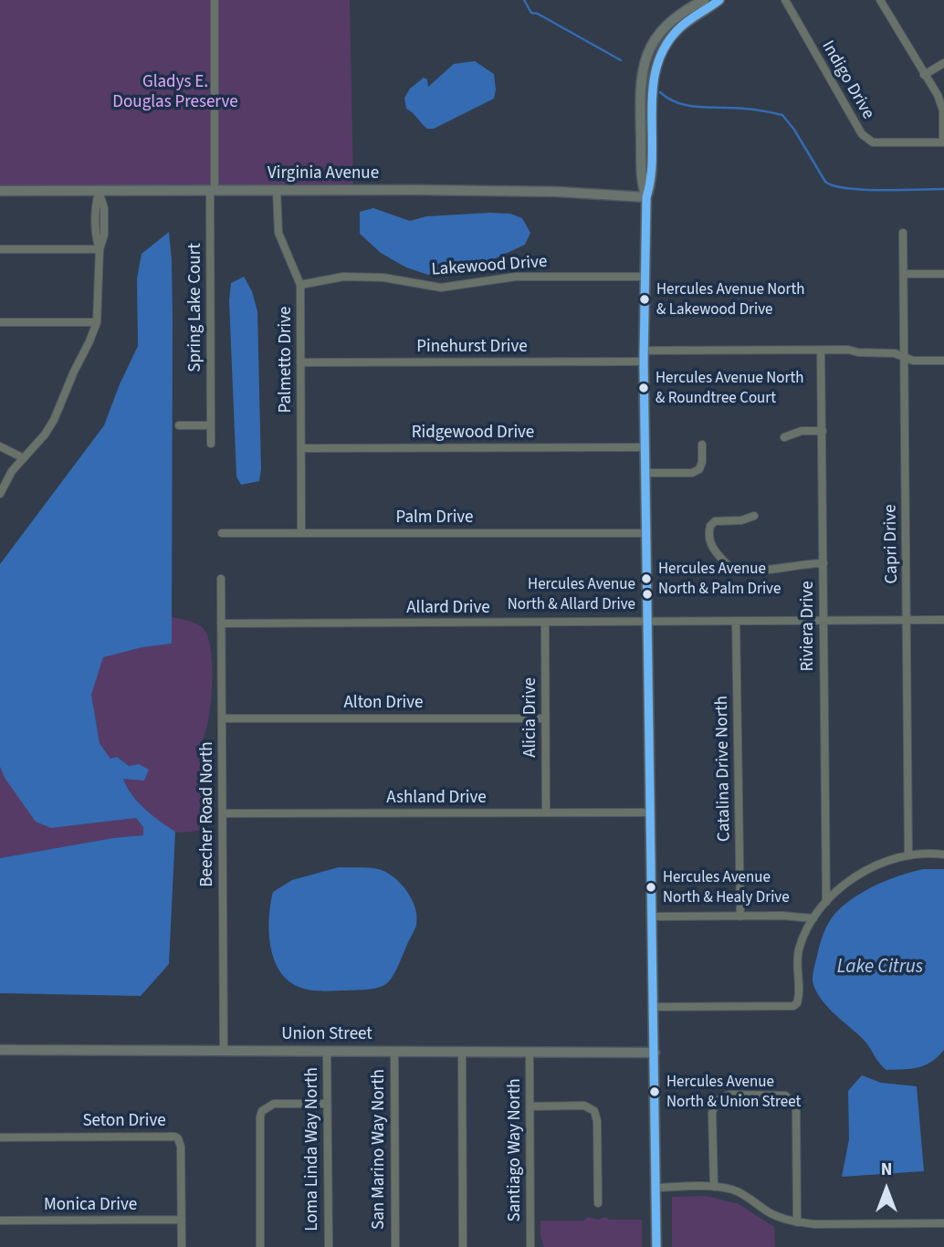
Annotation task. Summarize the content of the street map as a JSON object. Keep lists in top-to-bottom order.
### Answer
{
  "streets": {
    "street": [
      "Indigo Drive",
      "Virginia Avenue",
      "Lakewood Drive",
      "Spring Lake Court",
      "Pinehurst Drive",
      "Palmetto Drive",
      "Ridgewood Drive",
      "Palm Drive",
      "Capri Drive",
      "Allard Drive",
      "Riviera Drive",
      "Alton Drive",
      "Alicia Drive",
      "Catalina Drive North",
      "Ashland Drive",
      "Beecher Road North",
      "Union Street",
      "Seton Drive",
      "Loma Linda Way North",
      "San Marino Way North",
      "Santiago Way North",
      "Monica Drive"
    ]
  },
  "crossings": [
    ["Virginia Avenue", "Spring Lake Court"],
    ["Virginia Avenue", "Palmetto Drive"],
    ["Lakewood Drive", "Palmetto Drive"],
    ["Pinehurst Drive", "Palmetto Drive"],
    ["Palmetto Drive", "Ridgewood Drive"],
    ["Palmetto Drive", "Palm Drive"],
    ["Capri Drive", "Allard Drive"],
    ["Allard Drive", "Riviera Drive"],
    ["Allard Drive", "Alicia Drive"],
    ["Allard Drive", "Catalina Drive North"],
    ["Allard Drive", "Beecher Road North"],
    ["Alton Drive", "Alicia Drive"],
    ["Alton Drive", "Beecher Road North"],
    ["Alicia Drive", "Ashland Drive"],
    ["Ashland Drive", "Beecher Road North"],
    ["Beecher Road North", "Union Street"],
    ["Union Street", "Loma Linda Way North"],
    ["Union Street", "San Marino Way North"],
    ["Union Street", "Santiago Way North"],
    ["Seton Drive", "Monica Drive"]
  ],
  "water": ["Lake Citrus"],
  "parks": ["Gladys E. Douglas Preserve"],
  "places": [
    "Hercules Avenue North & Lakewood Drive",
    "Hercules Avenue North & Roundtree Court",
    "Hercules Avenue North & Palm Drive",
    "Hercules Avenue North & Allard Drive",
    "Hercules Avenue North & Healy Drive",
    "Hercules Avenue North & Union Street"
  ],
  "north": "top"
}
